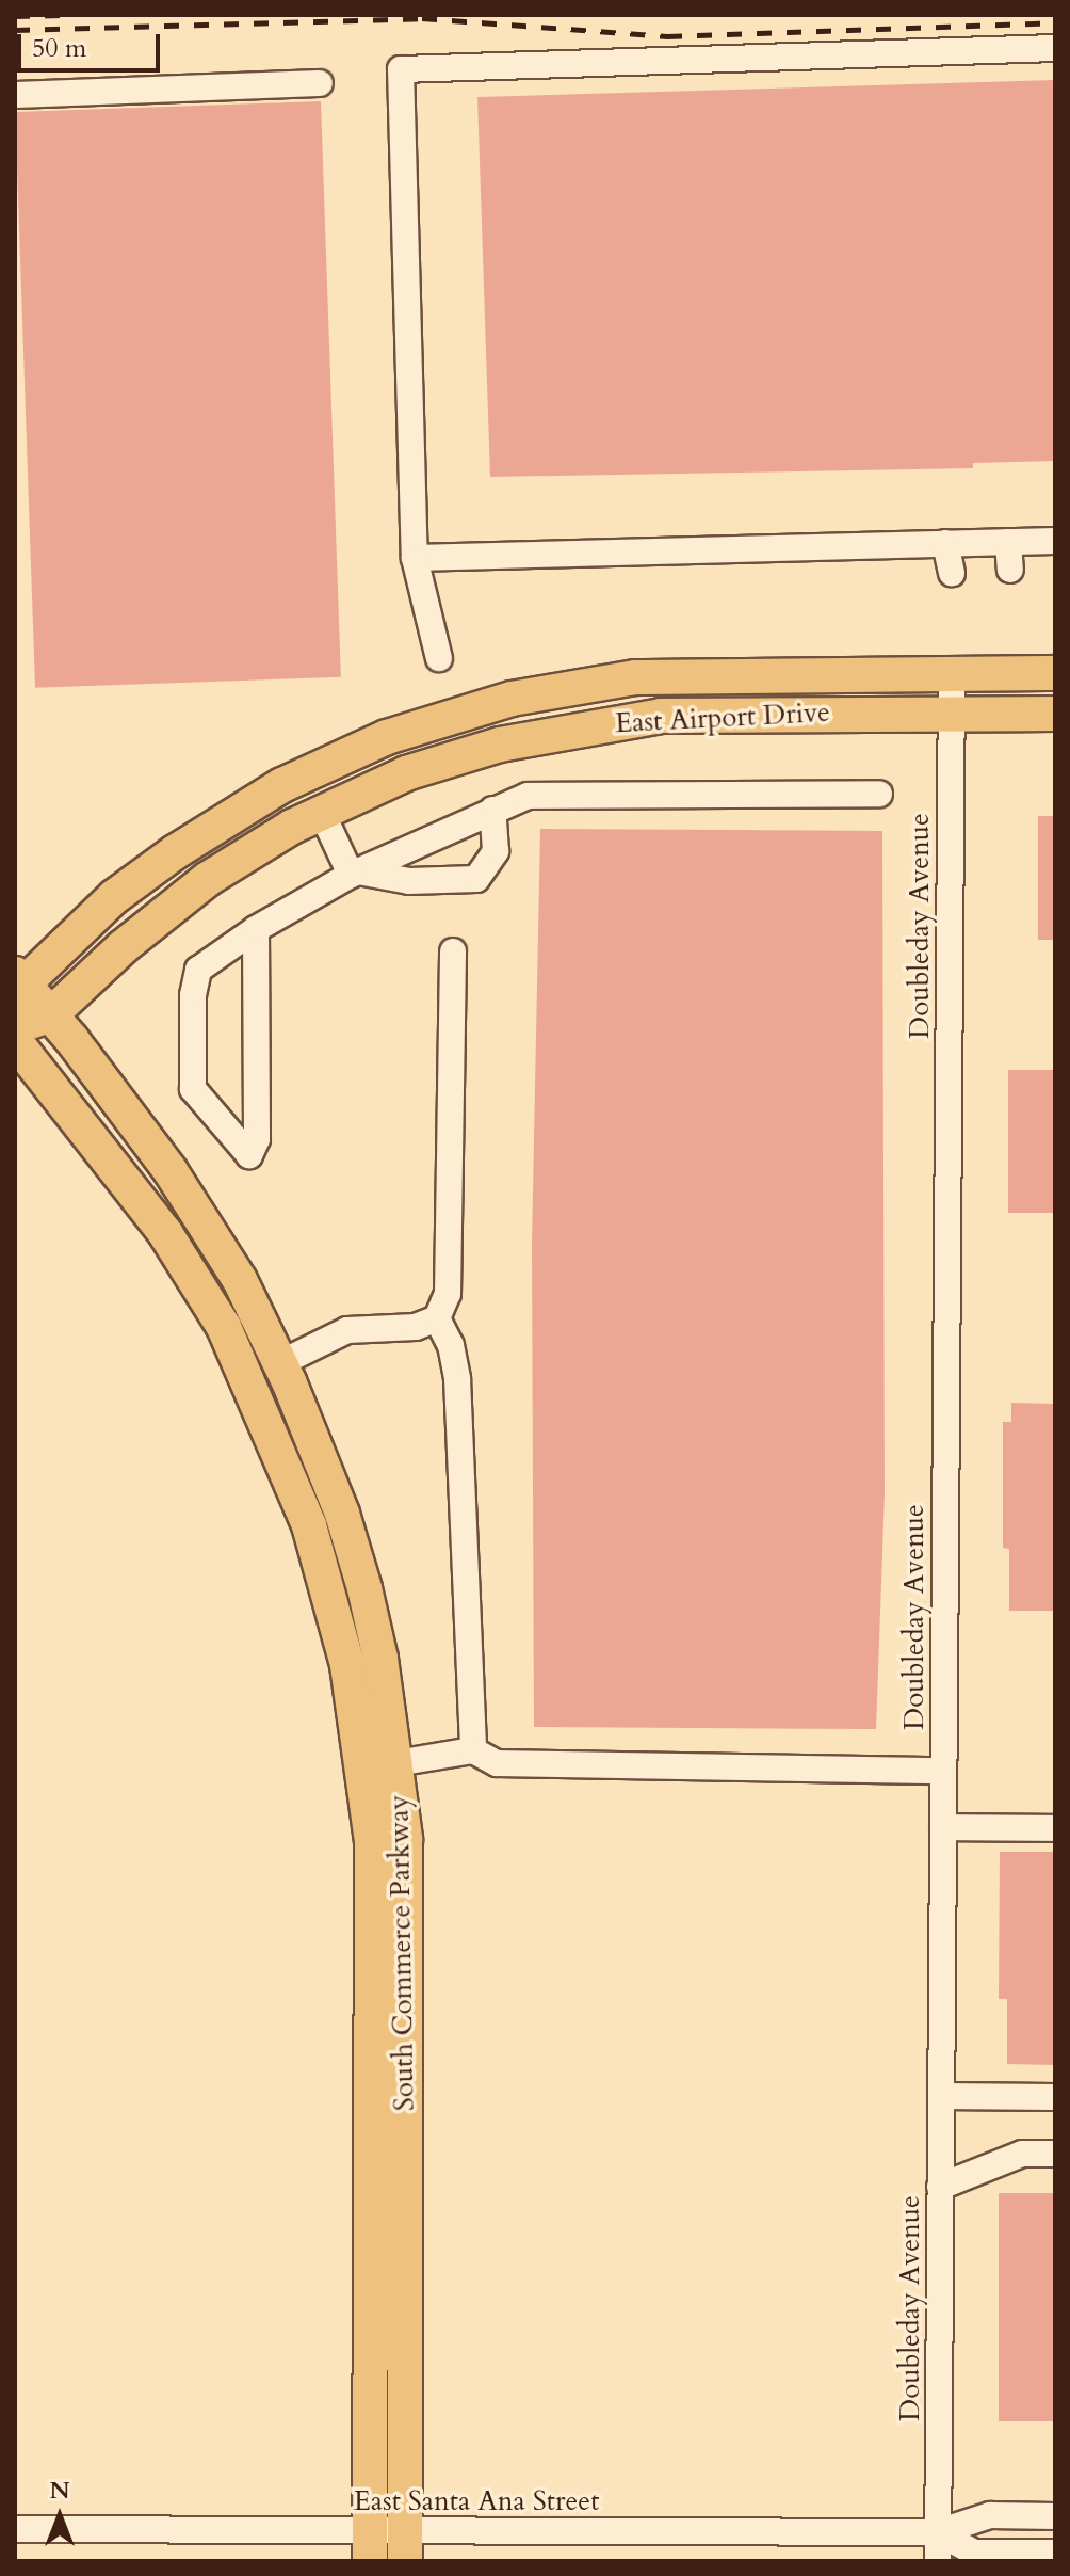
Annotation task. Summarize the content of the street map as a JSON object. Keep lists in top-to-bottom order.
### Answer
{
  "streets": {
    "main road": ["East Airport Drive", "South Commerce Parkway"],
    "street": ["Doubleday Avenue", "East Santa Ana Street"]
  },
  "crossings": [
    ["East Airport Drive", "Doubleday Avenue"],
    ["East Airport Drive", "South Commerce Parkway"],
    ["Doubleday Avenue", "East Santa Ana Street"],
    ["South Commerce Parkway", "East Santa Ana Street"]
  ],
  "scale_bar": "50 m",
  "north": "top"
}
